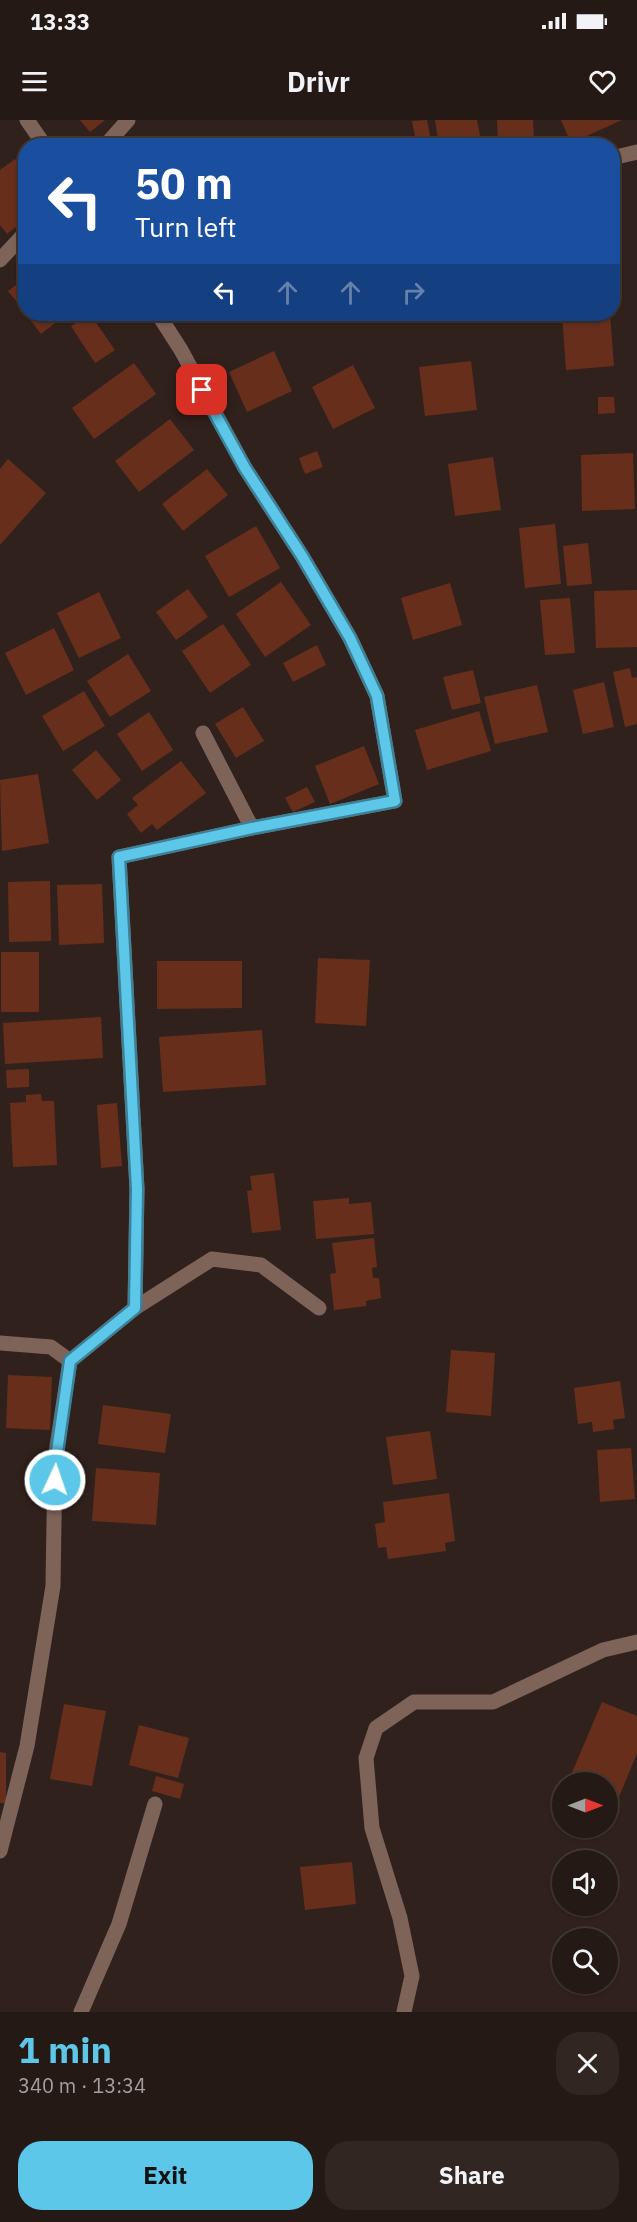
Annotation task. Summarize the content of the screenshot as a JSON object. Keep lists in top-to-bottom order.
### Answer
{
  "north": "right",
  "page": {
    "status": "13:33",
    "header": "Drivr",
    "turn": ["50 m", "Turn left"],
    "heading": ["1 min", "340 m · 13:34"],
    "buttons": ["Exit", "Share"]
  }
}
